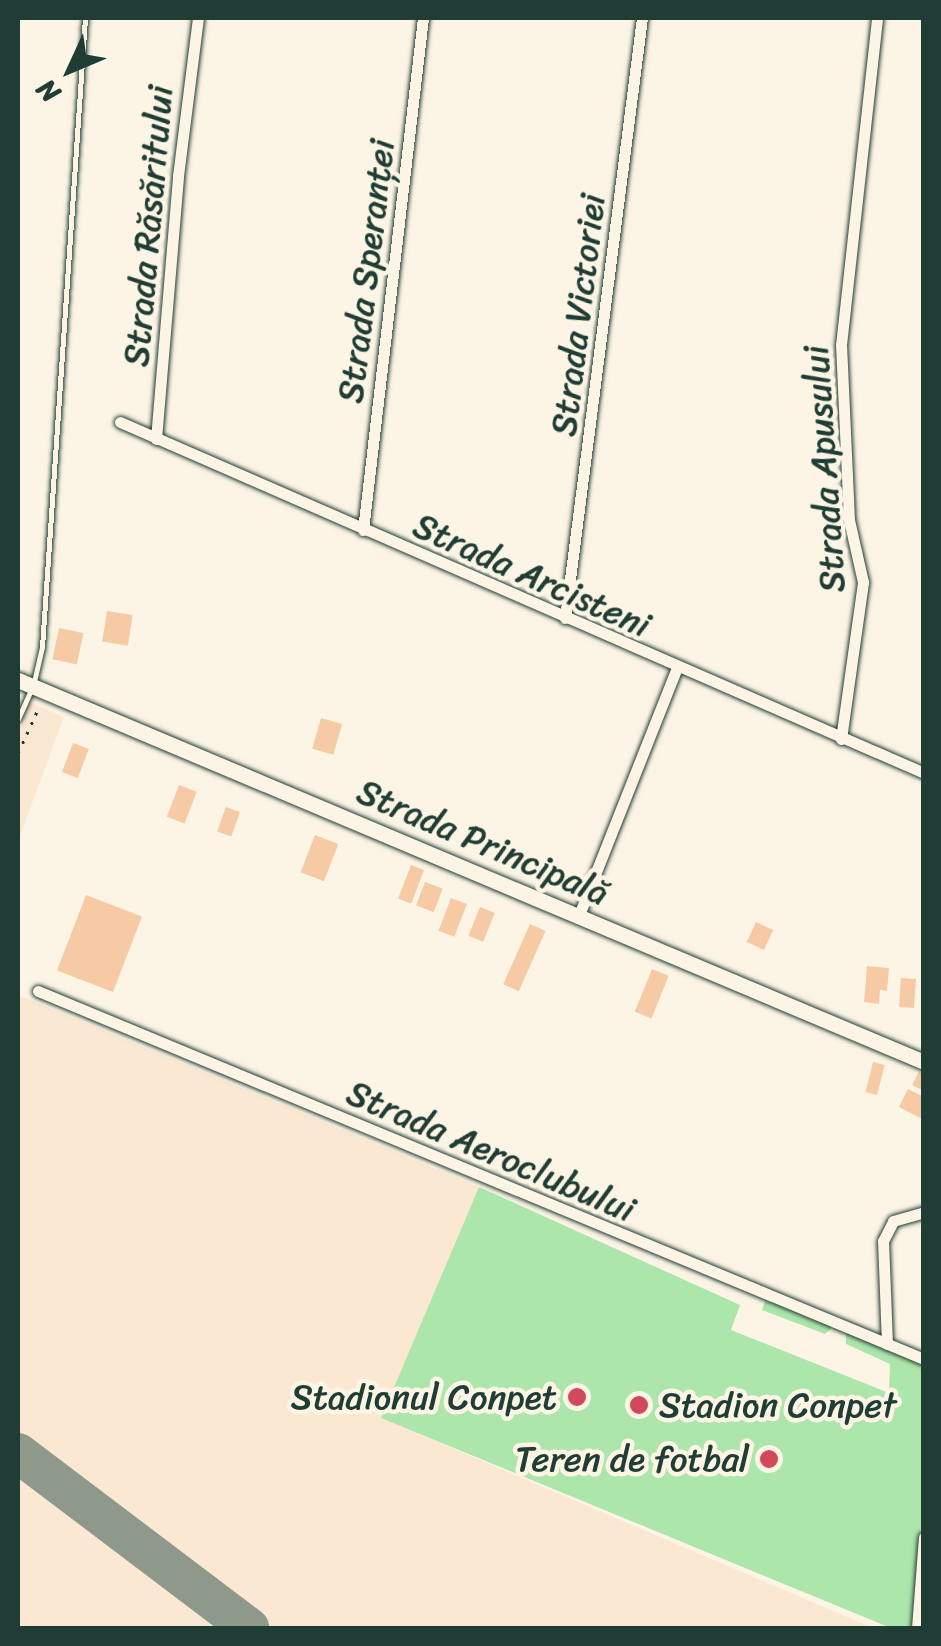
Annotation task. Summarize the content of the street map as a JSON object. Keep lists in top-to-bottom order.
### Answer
{
  "streets": {
    "main road": ["Strada Principală"],
    "street": [
      "Strada Răsăritului",
      "Strada Speranței",
      "Strada Victoriei",
      "Strada Apusului",
      "Strada Arcisteni",
      "Strada Aeroclubului"
    ]
  },
  "crossings": [
    ["Strada Răsăritului", "Strada Arcisteni"],
    ["Strada Speranței", "Strada Arcisteni"],
    ["Strada Victoriei", "Strada Arcisteni"],
    ["Strada Apusului", "Strada Arcisteni"]
  ],
  "places": ["Stadionul Conpet", "Stadion Conpet", "Teren de fotbal"],
  "north": "bottom left"
}
